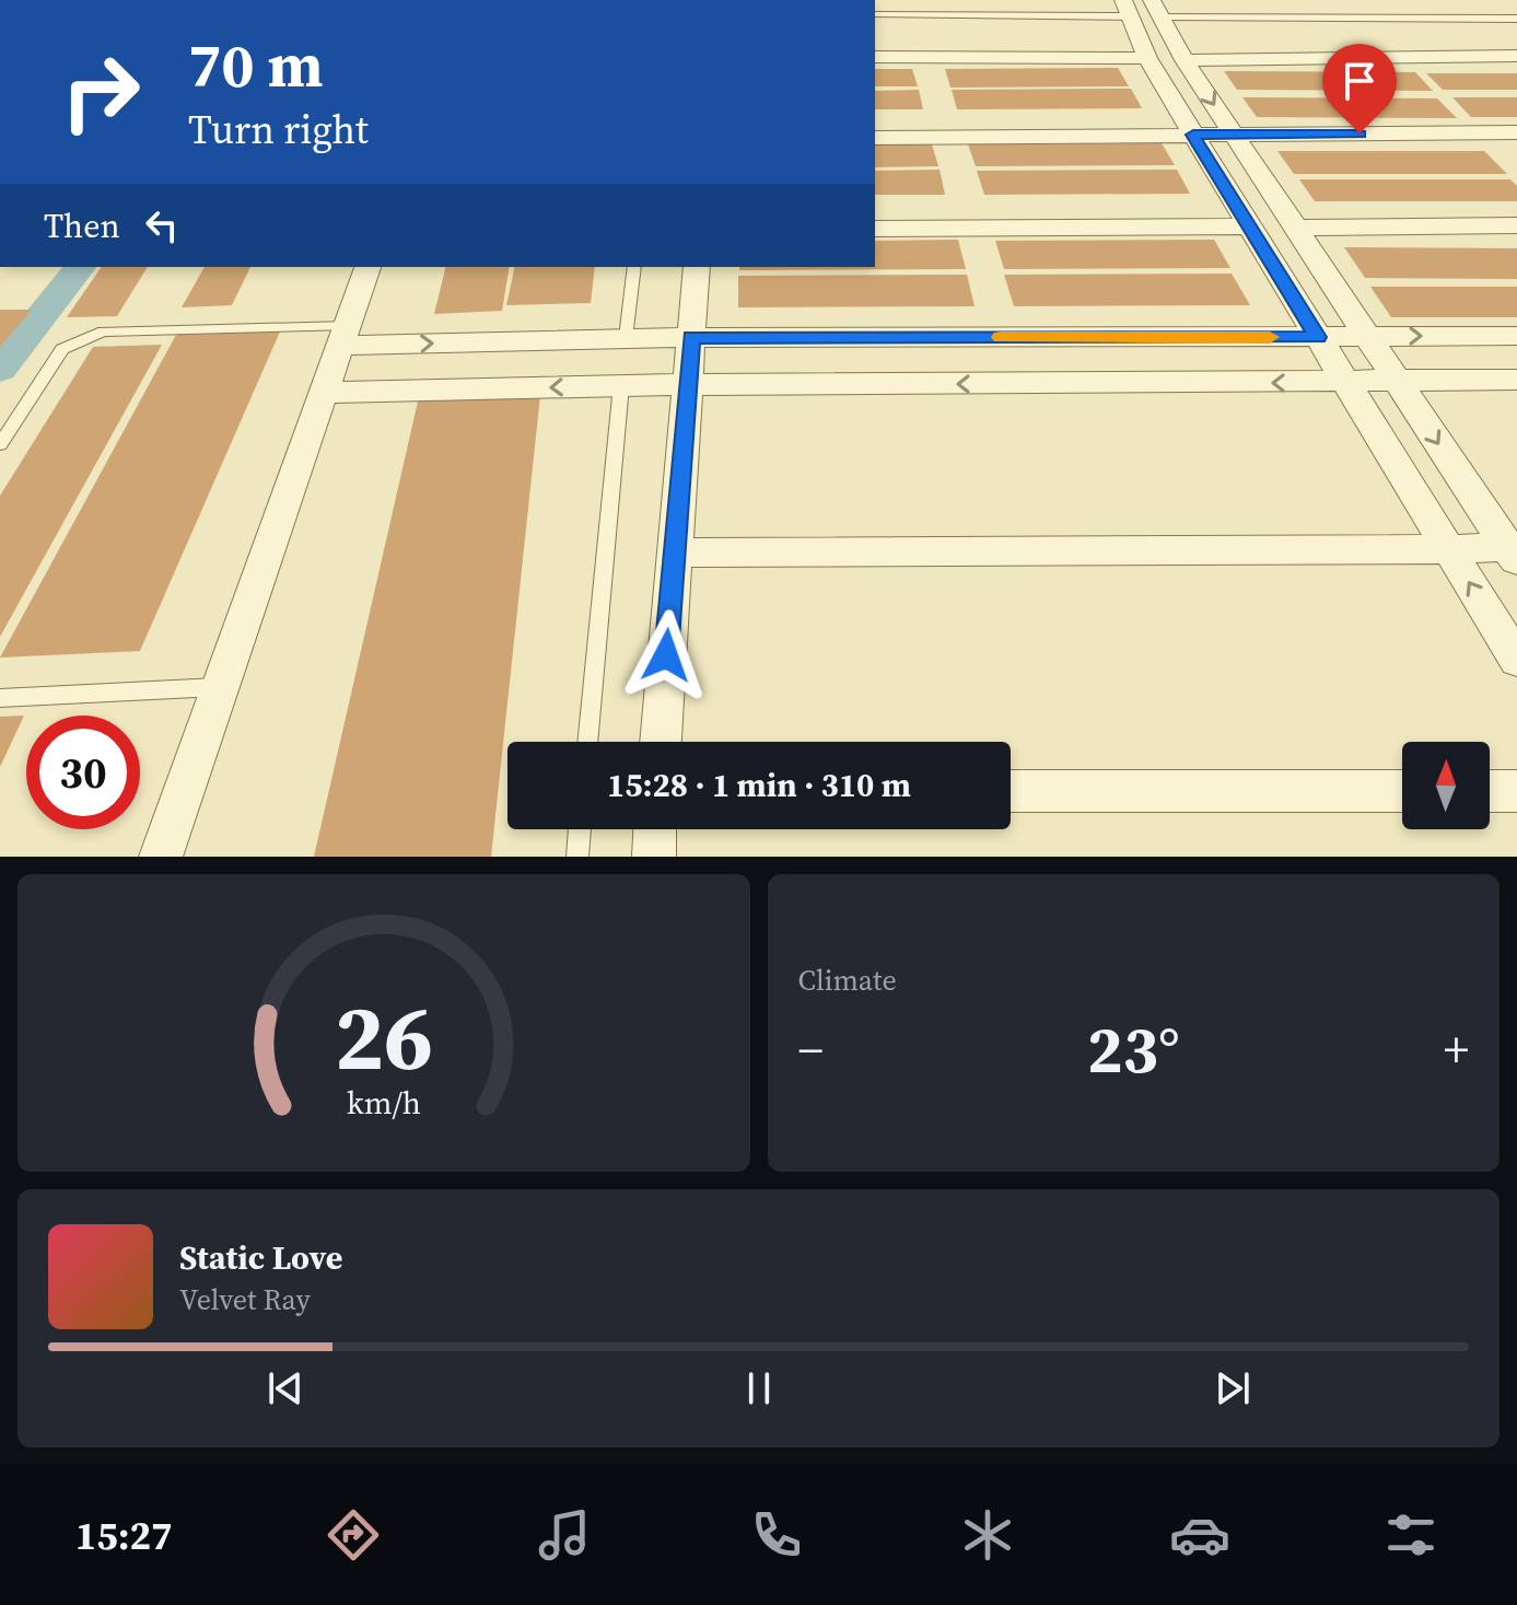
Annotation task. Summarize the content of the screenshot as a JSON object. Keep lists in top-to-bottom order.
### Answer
{
  "north": "top",
  "page": {
    "turn": ["70 m", "Turn right"],
    "then": "Then",
    "limit": "30",
    "trip": "15:28 · 1 min · 310 m",
    "tile": "Climate",
    "heat": ["−", "23°", "+"],
    "song": ["Static Love", "Velvet Ray"],
    "tabs": "15:27",
    "gauge": ["26", "km/h"]
  }
}
